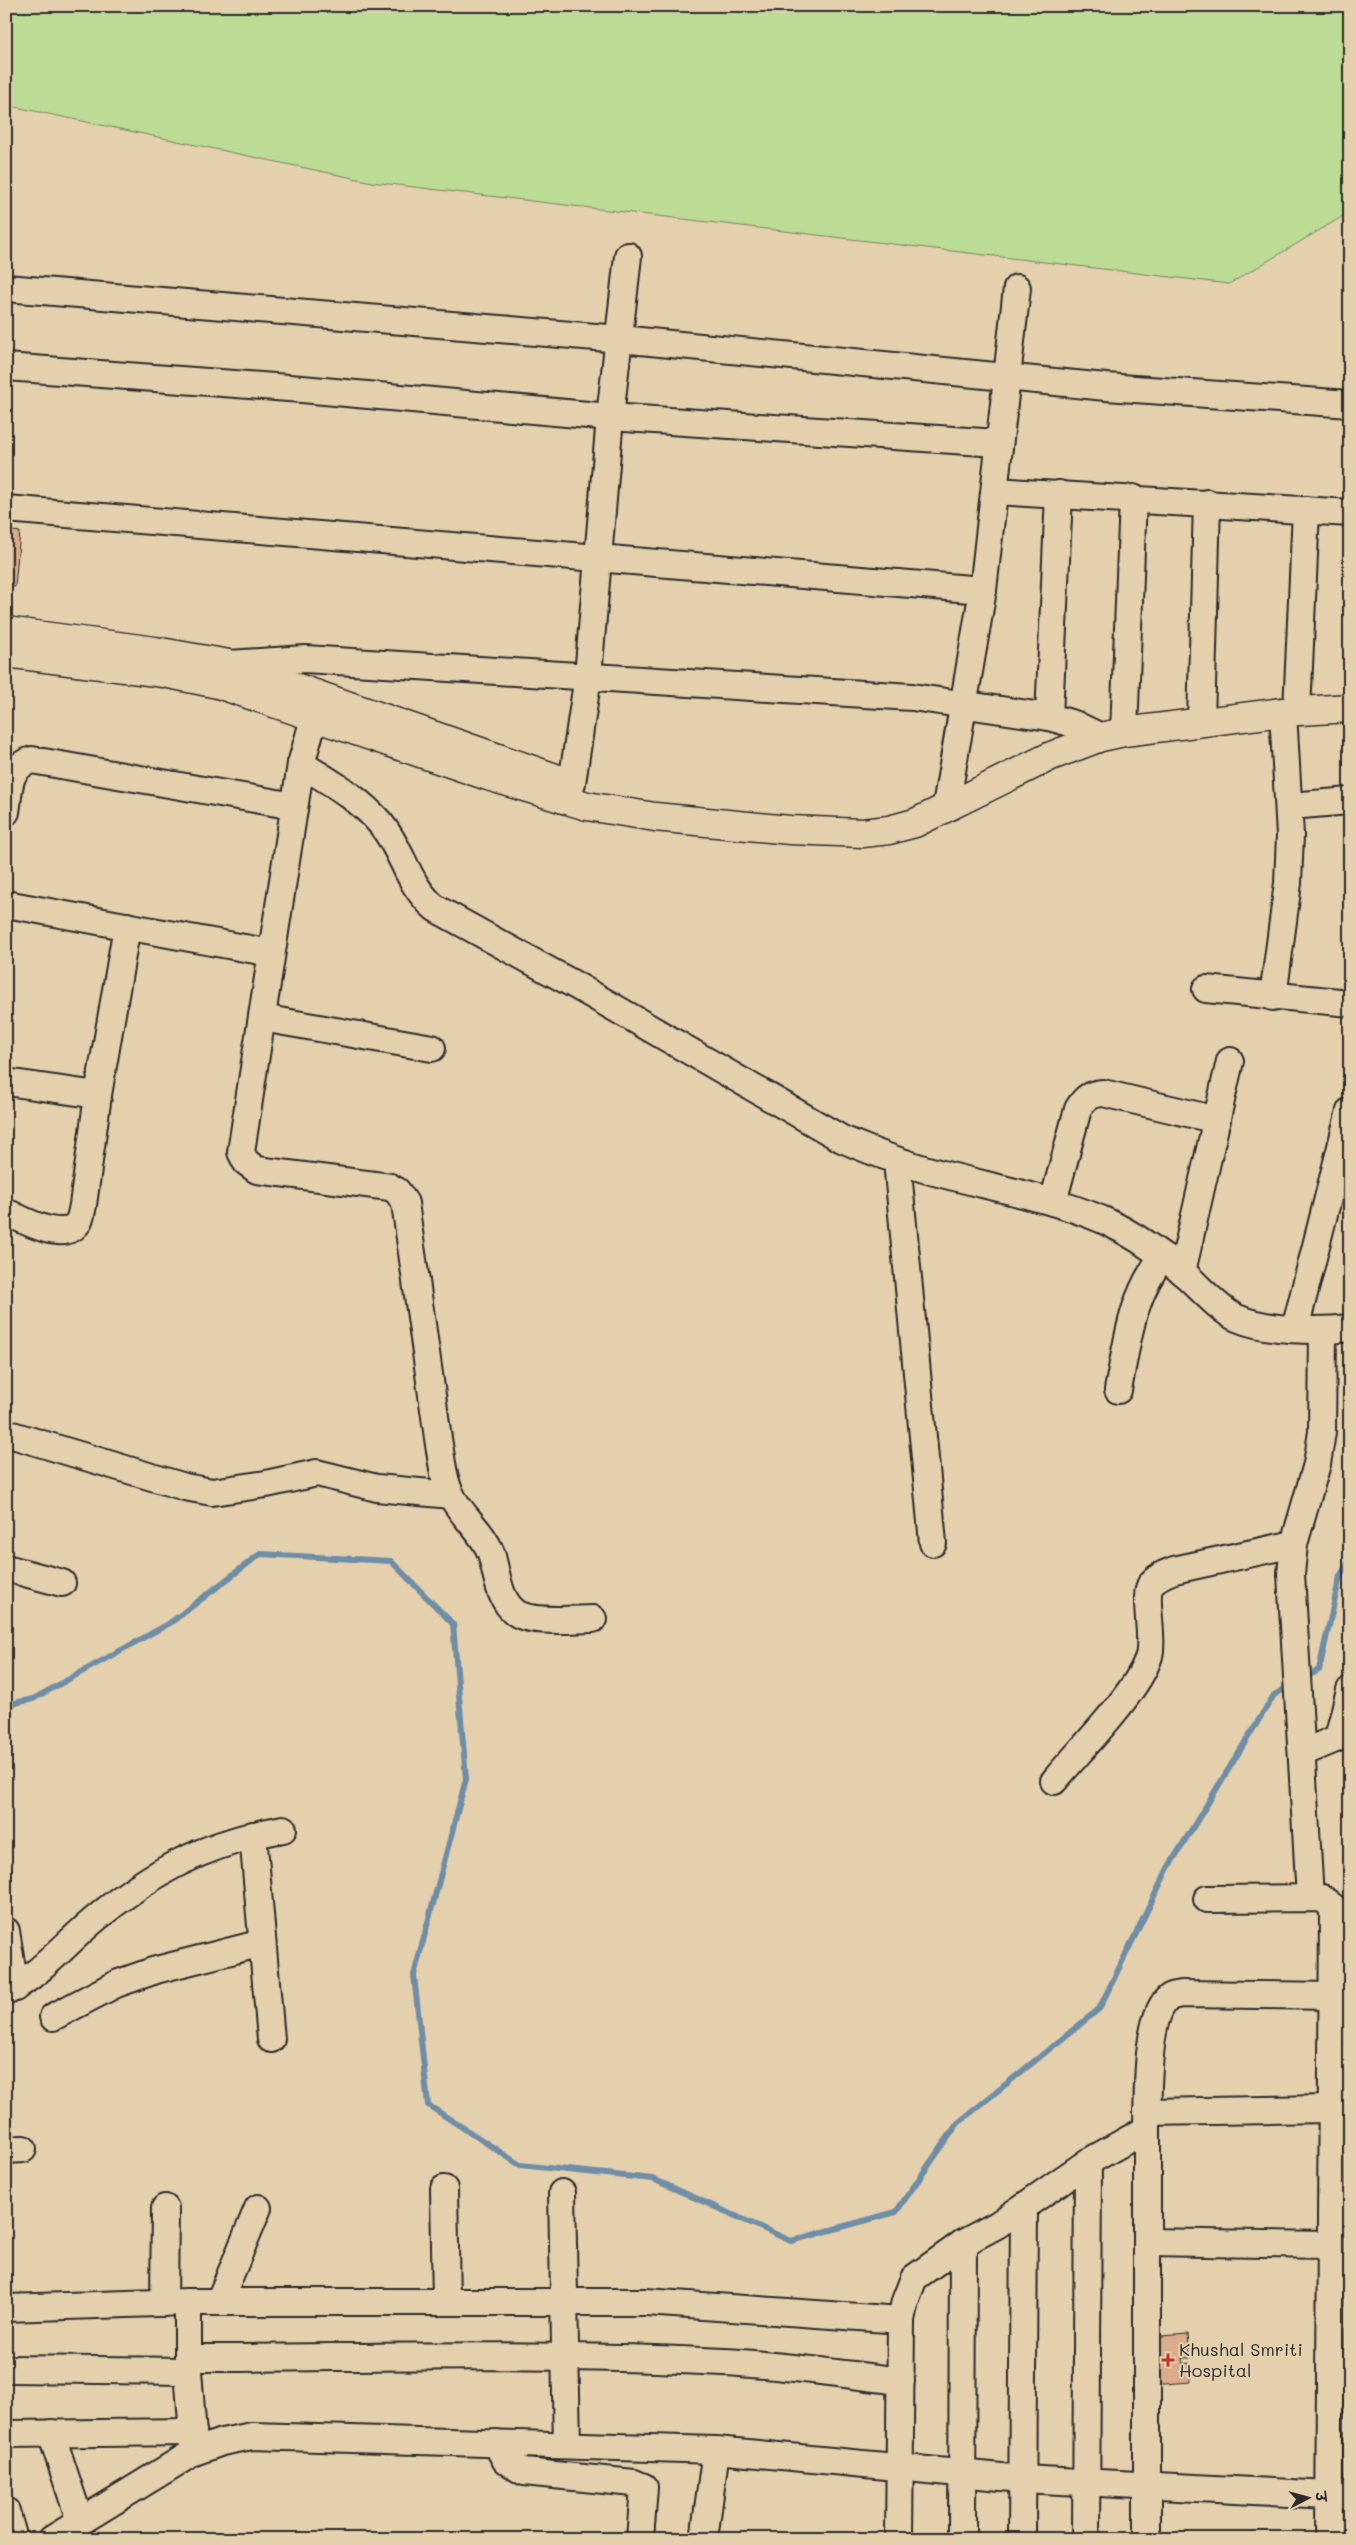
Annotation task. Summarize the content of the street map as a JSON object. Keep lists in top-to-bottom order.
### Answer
{
  "places": {
    "health": ["Khushal Smriti Hospital"]
  },
  "north": "right"
}
